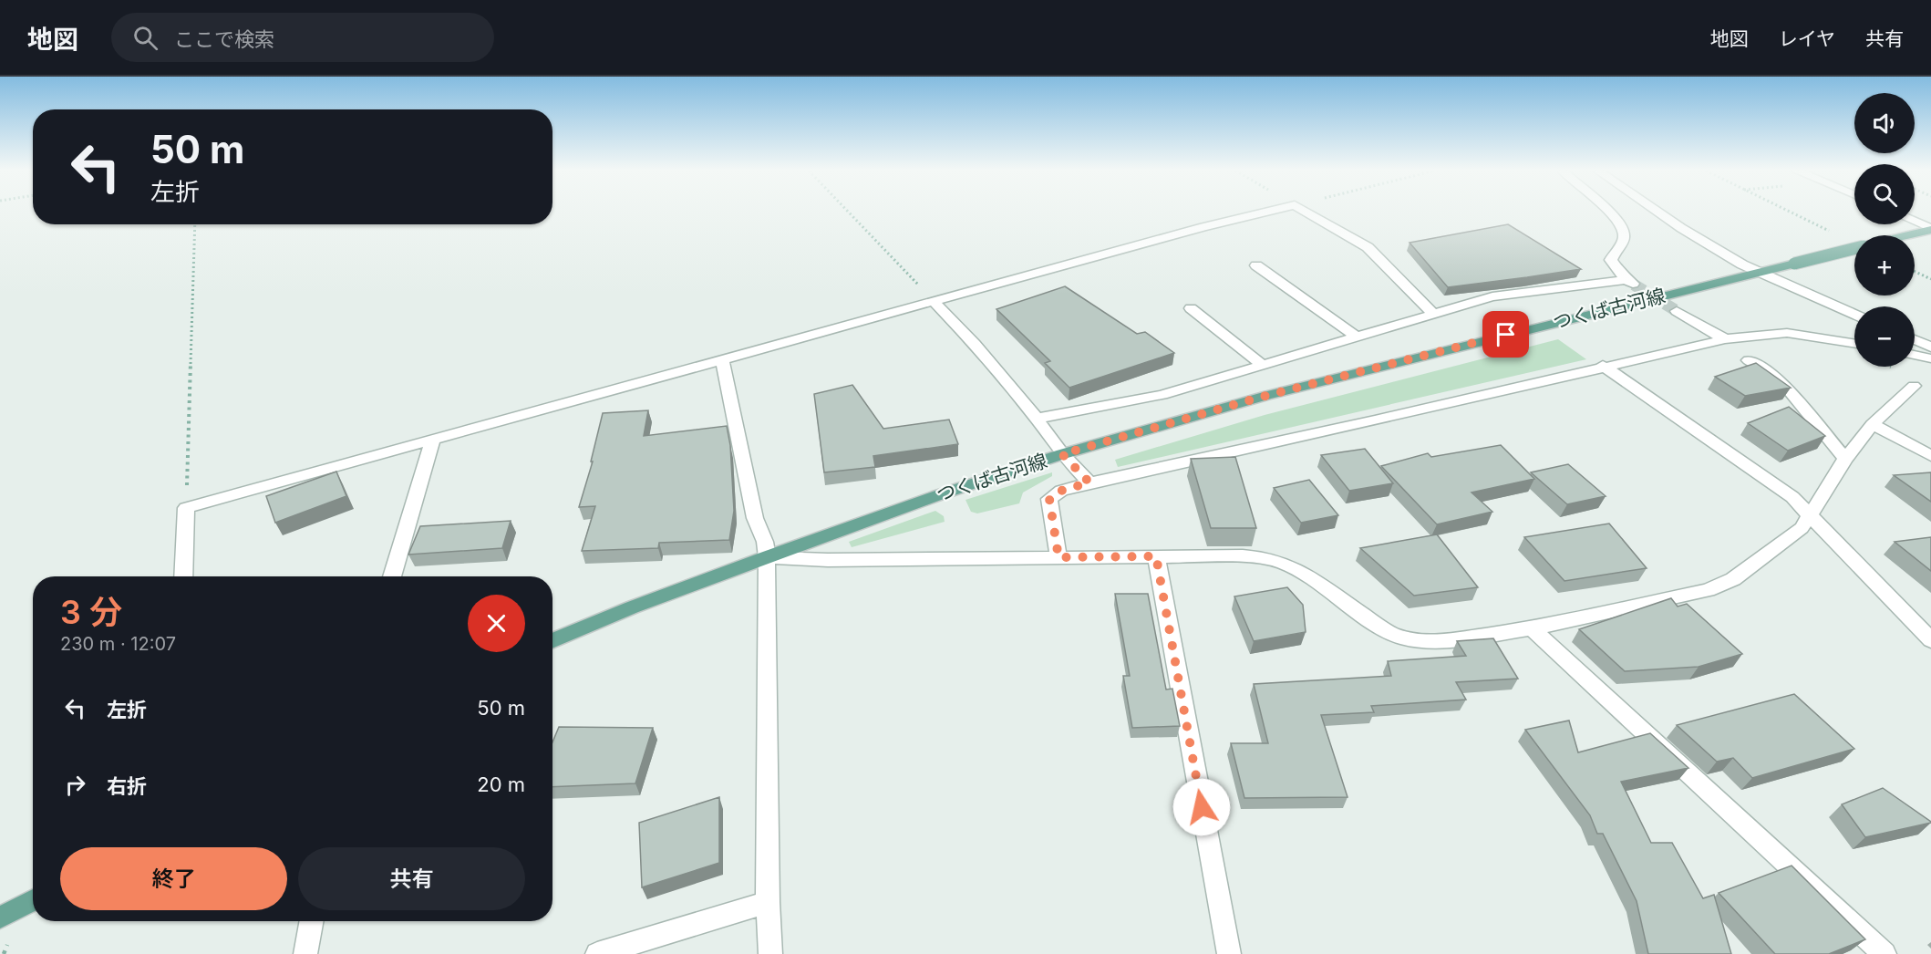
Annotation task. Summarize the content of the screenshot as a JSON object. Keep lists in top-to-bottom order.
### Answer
{
  "streets": {
    "main road": ["つくば古河線"]
  },
  "page": {
    "header": "地図",
    "search": "ここで検索",
    "nav": ["地図", "レイヤ", "共有"],
    "map_buttons": ["+", "−"],
    "turn": ["50 m", "左折"],
    "heading": ["3 分", "230 m · 12:07"],
    "list": [
      {
        "name": "左折",
        "value": "50 m"
      },
      {
        "name": "右折",
        "value": "20 m"
      }
    ],
    "buttons": ["終了", "共有"]
  }
}
